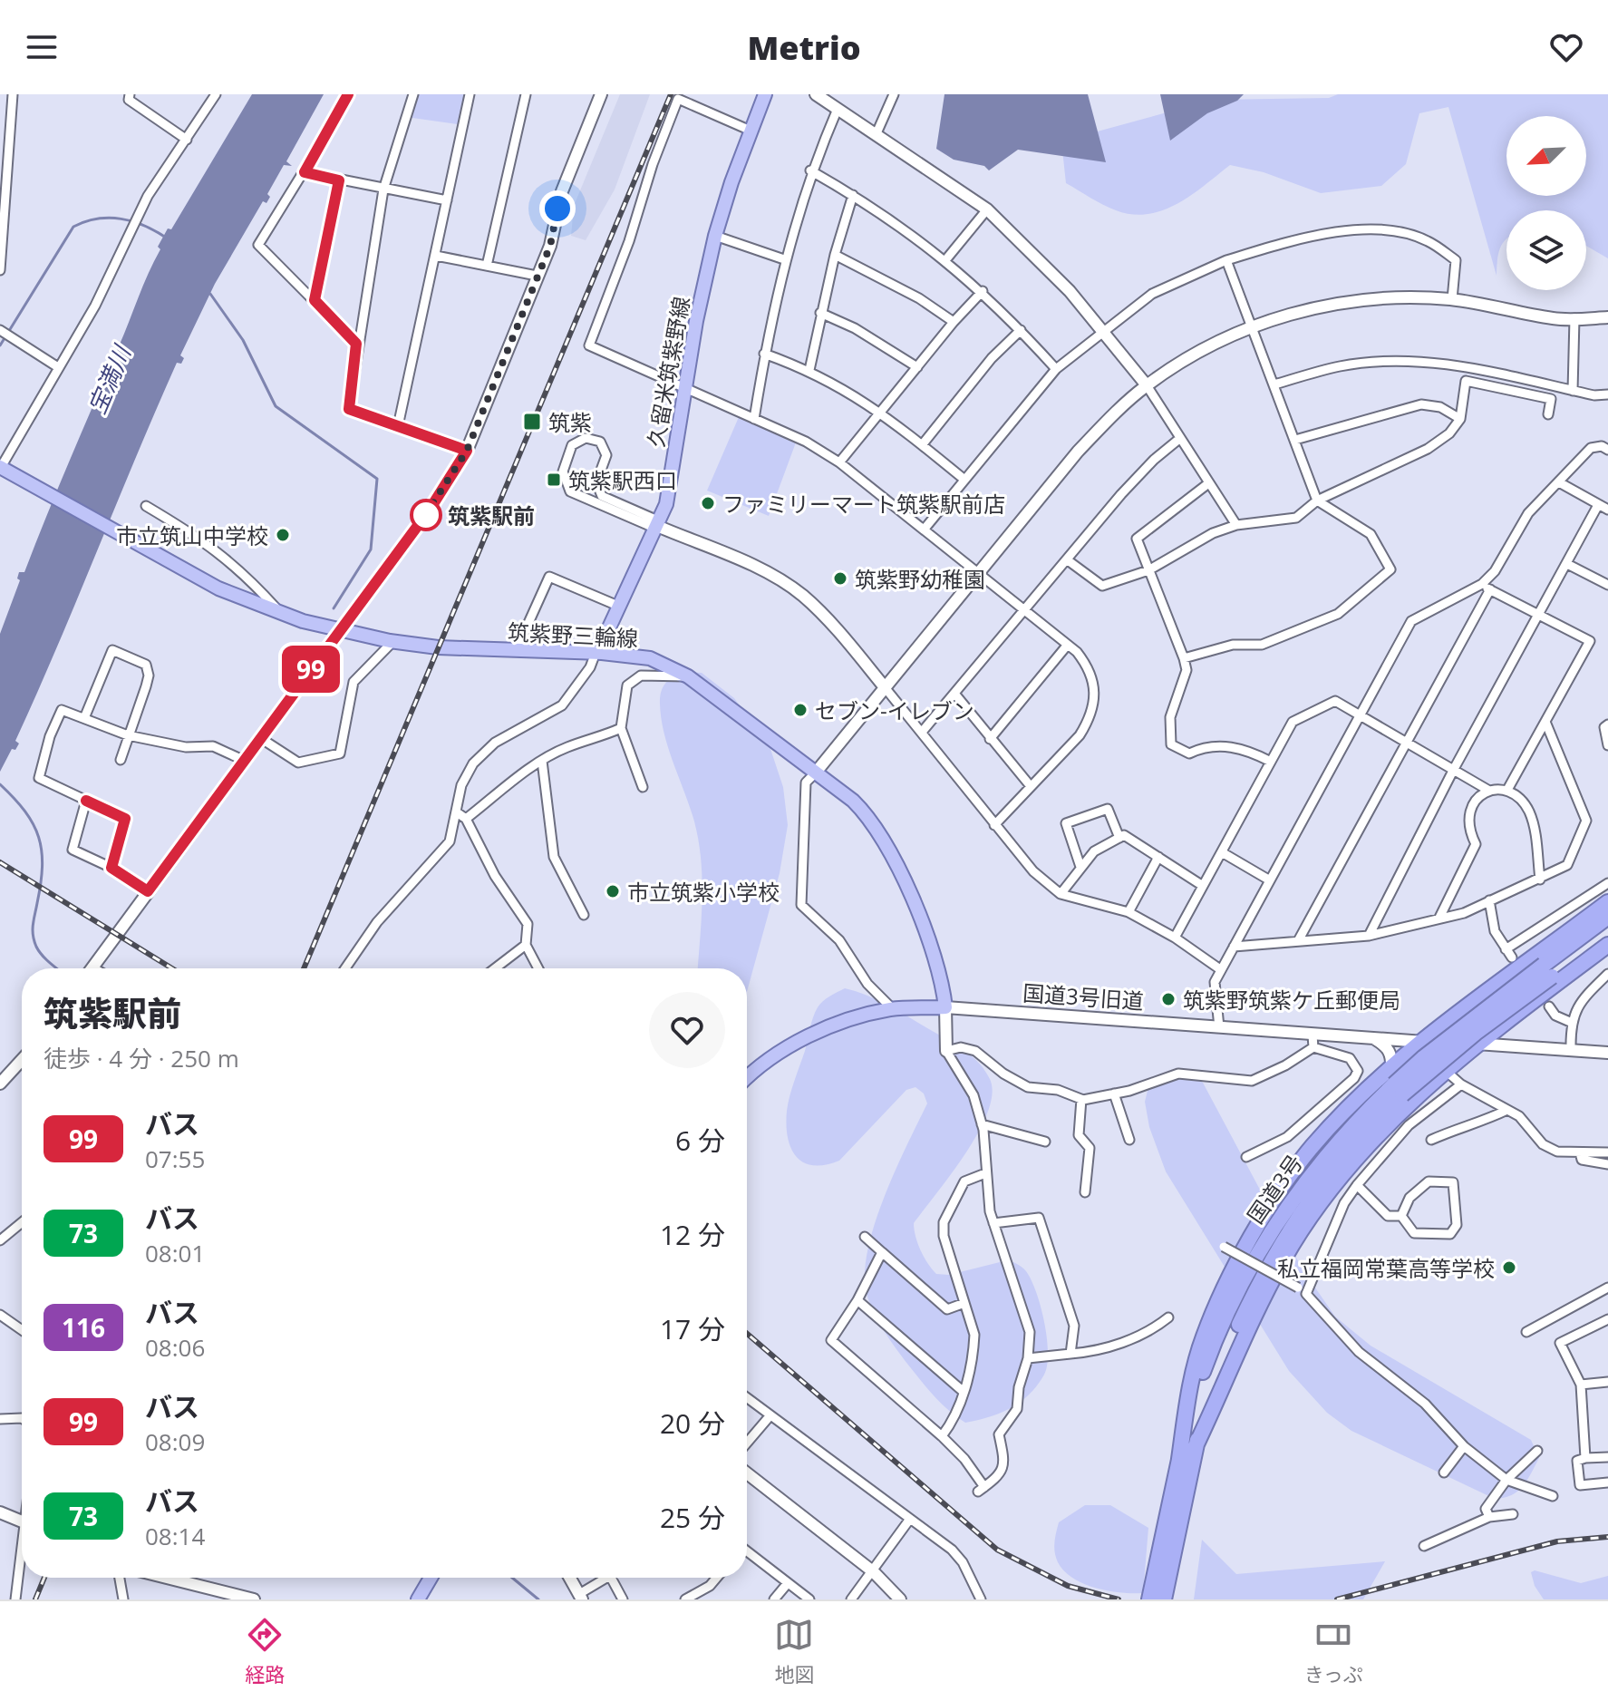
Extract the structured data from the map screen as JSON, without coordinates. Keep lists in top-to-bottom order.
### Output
{
  "streets": {
    "highway": ["国道3号"],
    "main road": ["久留米筑紫野線", "筑紫野三輪線"],
    "street": ["国道3号旧道"]
  },
  "crossings": [
    ["久留米筑紫野線", "筑紫野三輪線"],
    ["筑紫野三輪線", "国道3号旧道"]
  ],
  "water": ["宝満川"],
  "places": {
    "transit": ["筑紫", "筑紫駅西口"],
    "other": [
      "ファミリーマート筑紫駅前店",
      "筑紫駅前",
      "市立筑山中学校",
      "筑紫野幼稚園",
      "セブン-イレブン",
      "市立筑紫小学校",
      "筑紫野筑紫ケ丘郵便局",
      "私立福岡常葉高等学校"
    ]
  },
  "lines": ["bus line 99"],
  "north": "bottom left",
  "page": {
    "header": "Metrio",
    "on_map": "99",
    "heading": ["筑紫駅前", "徒歩 · 4 分 · 250 m"],
    "list": [
      {
        "mark": "99",
        "name": "バス",
        "note": "07:55",
        "value": "6 分"
      },
      {
        "mark": "73",
        "name": "バス",
        "note": "08:01",
        "value": "12 分"
      },
      {
        "mark": "116",
        "name": "バス",
        "note": "08:06",
        "value": "17 分"
      },
      {
        "mark": "99",
        "name": "バス",
        "note": "08:09",
        "value": "20 分"
      },
      {
        "mark": "73",
        "name": "バス",
        "note": "08:14",
        "value": "25 分"
      }
    ],
    "tabs": ["経路", "地図", "きっぷ"]
  }
}
